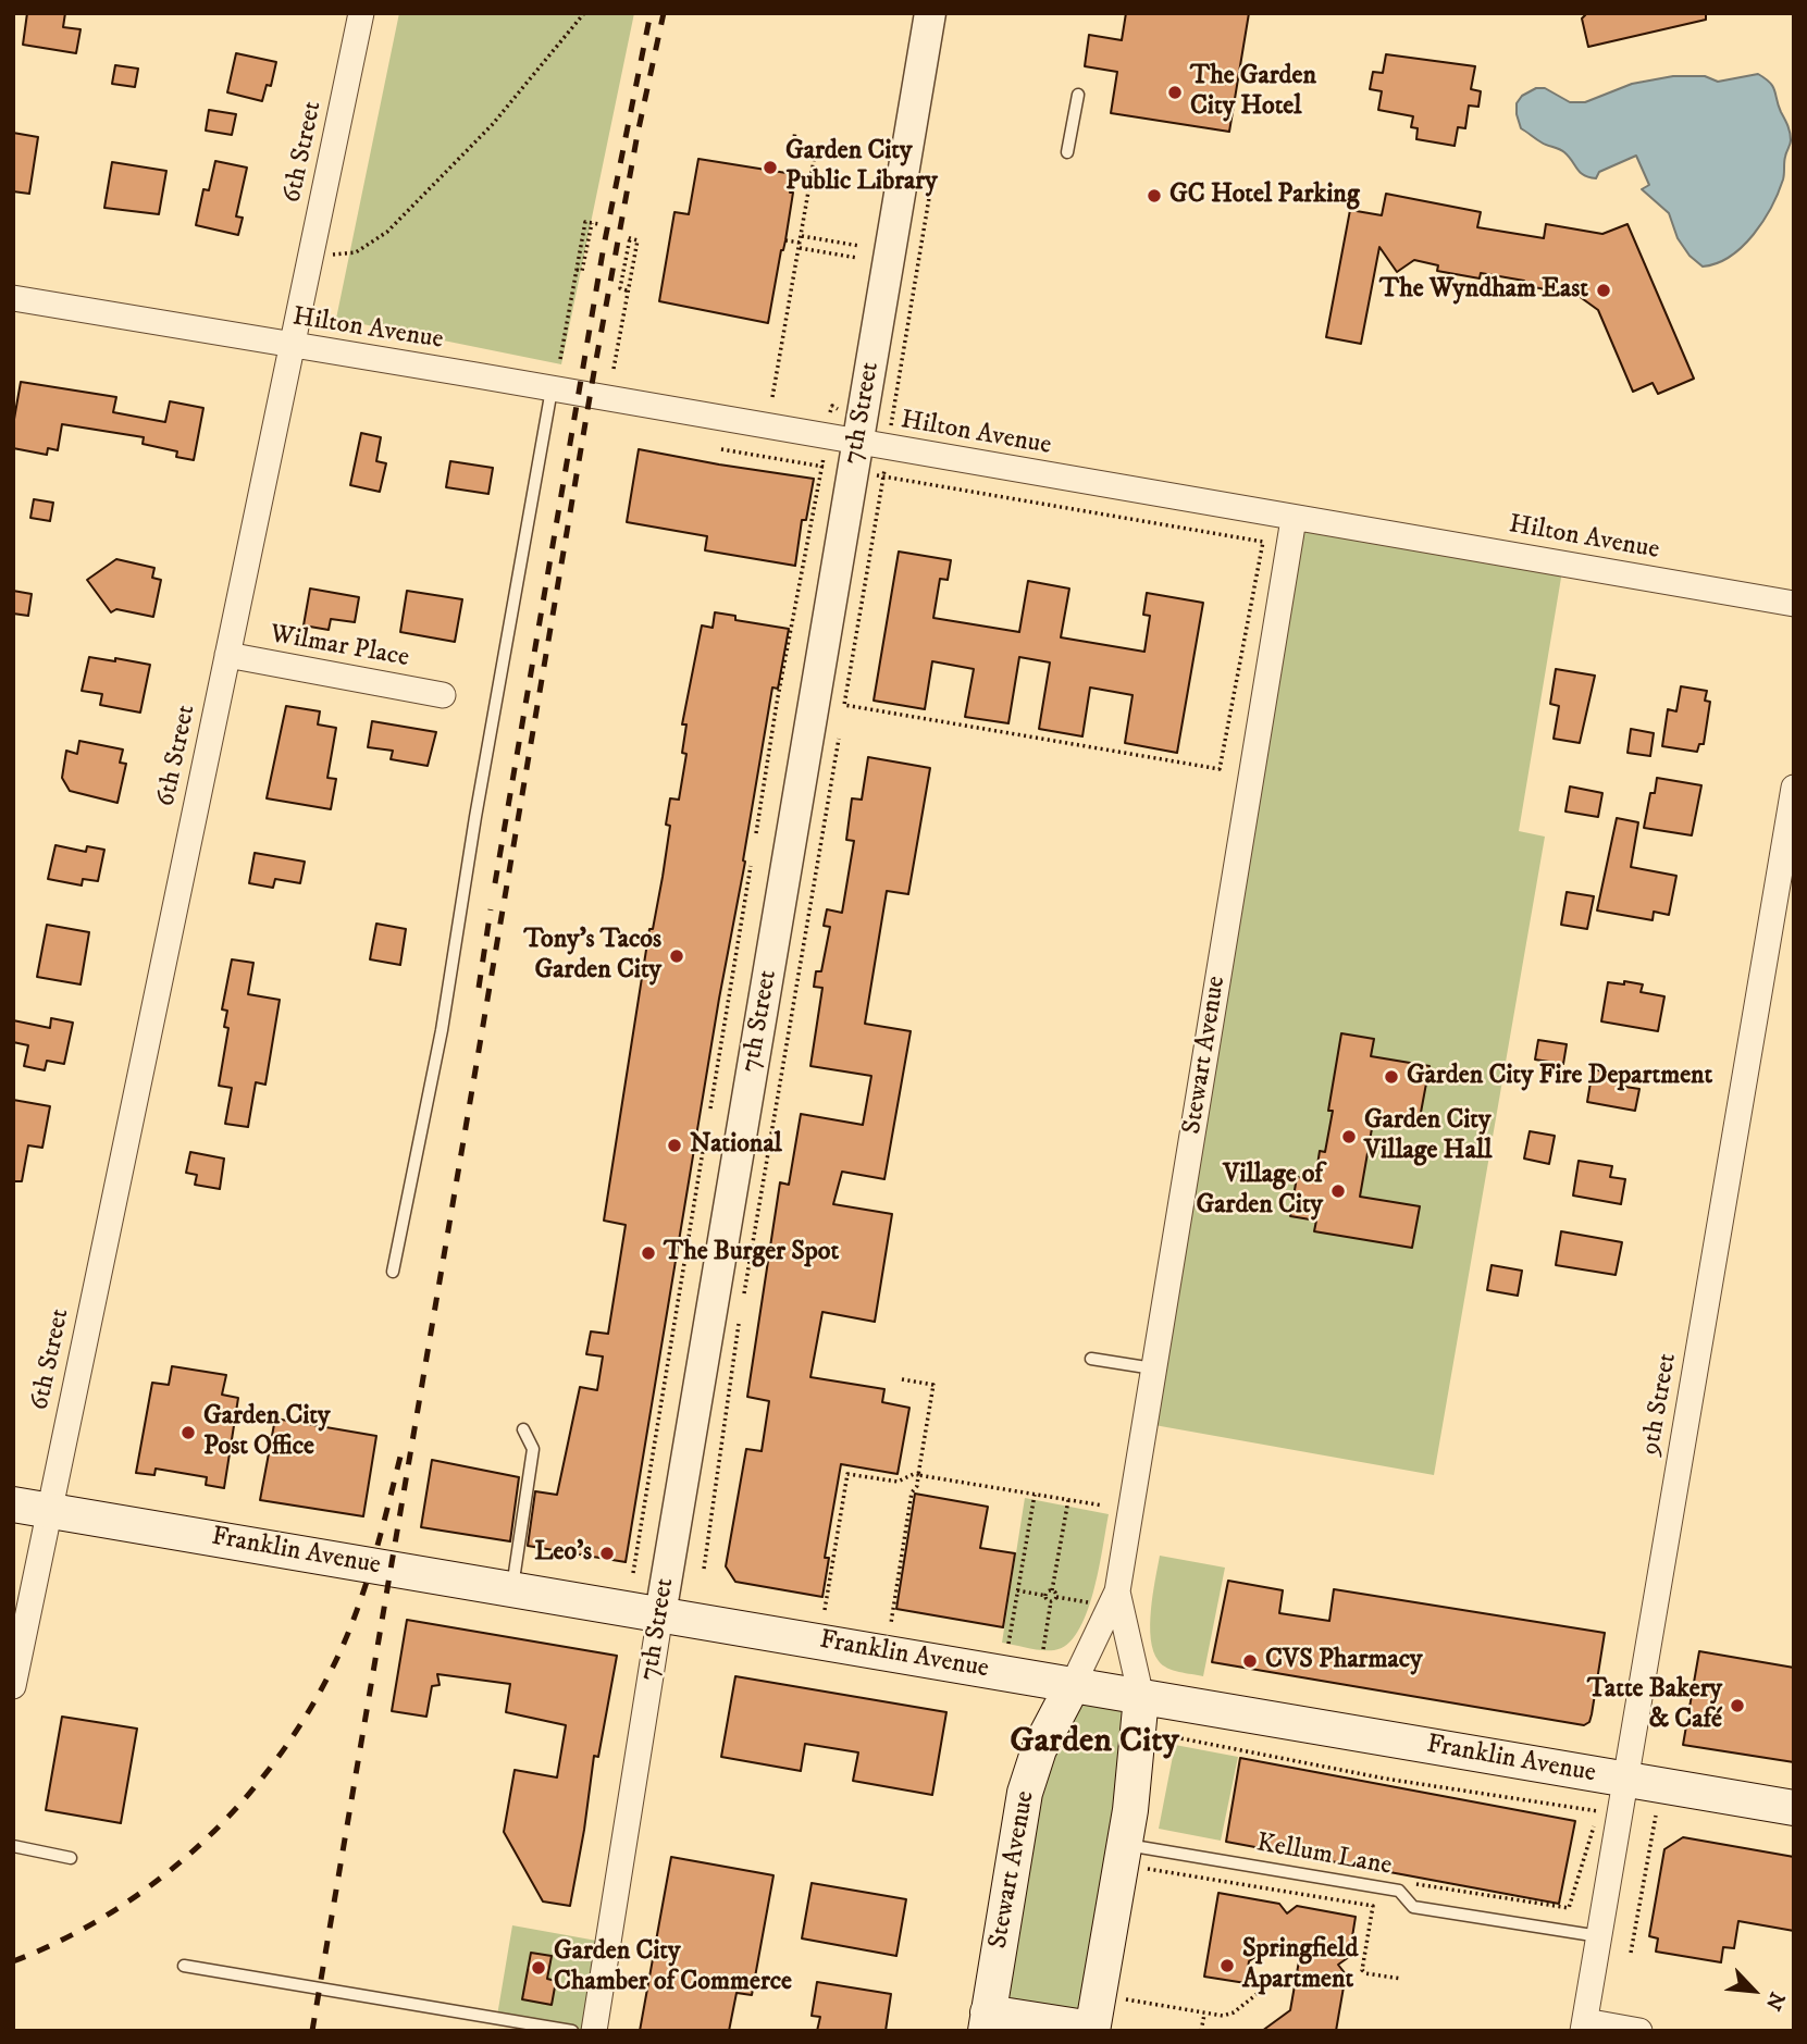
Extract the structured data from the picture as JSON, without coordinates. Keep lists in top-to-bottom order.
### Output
{
  "streets": {
    "main road": ["Stewart Avenue", "Franklin Avenue"],
    "street": [
      "6th Street",
      "Hilton Avenue",
      "7th Street",
      "Wilmar Place",
      "9th Street"
    ],
    "lane": ["Kellum Lane"]
  },
  "crossings": [
    ["6th Street", "Hilton Avenue"],
    ["6th Street", "Wilmar Place"],
    ["6th Street", "Franklin Avenue"],
    ["Hilton Avenue", "7th Street"],
    ["Hilton Avenue", "Stewart Avenue"],
    ["7th Street", "Franklin Avenue"],
    ["Stewart Avenue", "Franklin Avenue"],
    ["Stewart Avenue", "Kellum Lane"],
    ["9th Street", "Franklin Avenue"],
    ["9th Street", "Kellum Lane"]
  ],
  "districts": ["Garden City"],
  "places": [
    "The Garden City Hotel",
    "Garden City Public Library",
    "GC Hotel Parking",
    "The Wyndham East",
    "Tony's Tacos Garden City",
    "Garden City Fire Department",
    "Garden City Village Hall",
    "National",
    "Village of Garden City",
    "The Burger Spot",
    "Garden City Post Office",
    "Leo's",
    "CVS Pharmacy",
    "Tatte Bakery & Café",
    "Springfield Apartment",
    "Garden City Chamber of Commerce"
  ],
  "north": "bottom right"
}
